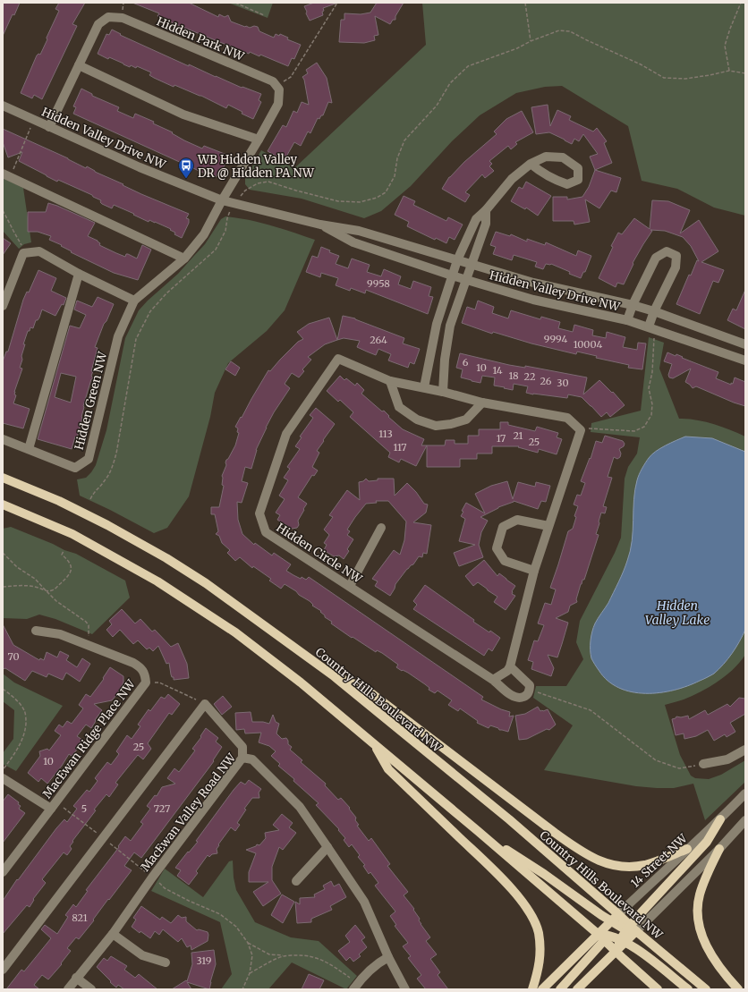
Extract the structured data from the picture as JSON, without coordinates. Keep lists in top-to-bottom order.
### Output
{
  "streets": {
    "main road": ["Country Hills Boulevard NW", "14 Street NW"],
    "street": [
      "Hidden Park NW",
      "Hidden Valley Drive NW",
      "Hidden Green NW",
      "Hidden Circle NW",
      "MacEwan Ridge Place NW",
      "MacEwan Valley Road NW"
    ]
  },
  "crossings": [
    ["Hidden Park NW", "Hidden Valley Drive NW"],
    ["Hidden Valley Drive NW", "Hidden Green NW"],
    ["Country Hills Boulevard NW", "14 Street NW"]
  ],
  "water": ["Hidden Valley Lake"],
  "places": {
    "bus stop": ["WB Hidden Valley DR @ Hidden PA NW"]
  },
  "house_numbers": [
    "9958",
    "9994",
    "264",
    "10004",
    "6",
    "10",
    "14",
    "18",
    "22",
    "26",
    "30",
    "113",
    "21",
    "17",
    "25",
    "117",
    "70",
    "25",
    "10",
    "5",
    "727",
    "821",
    "319"
  ]
}
